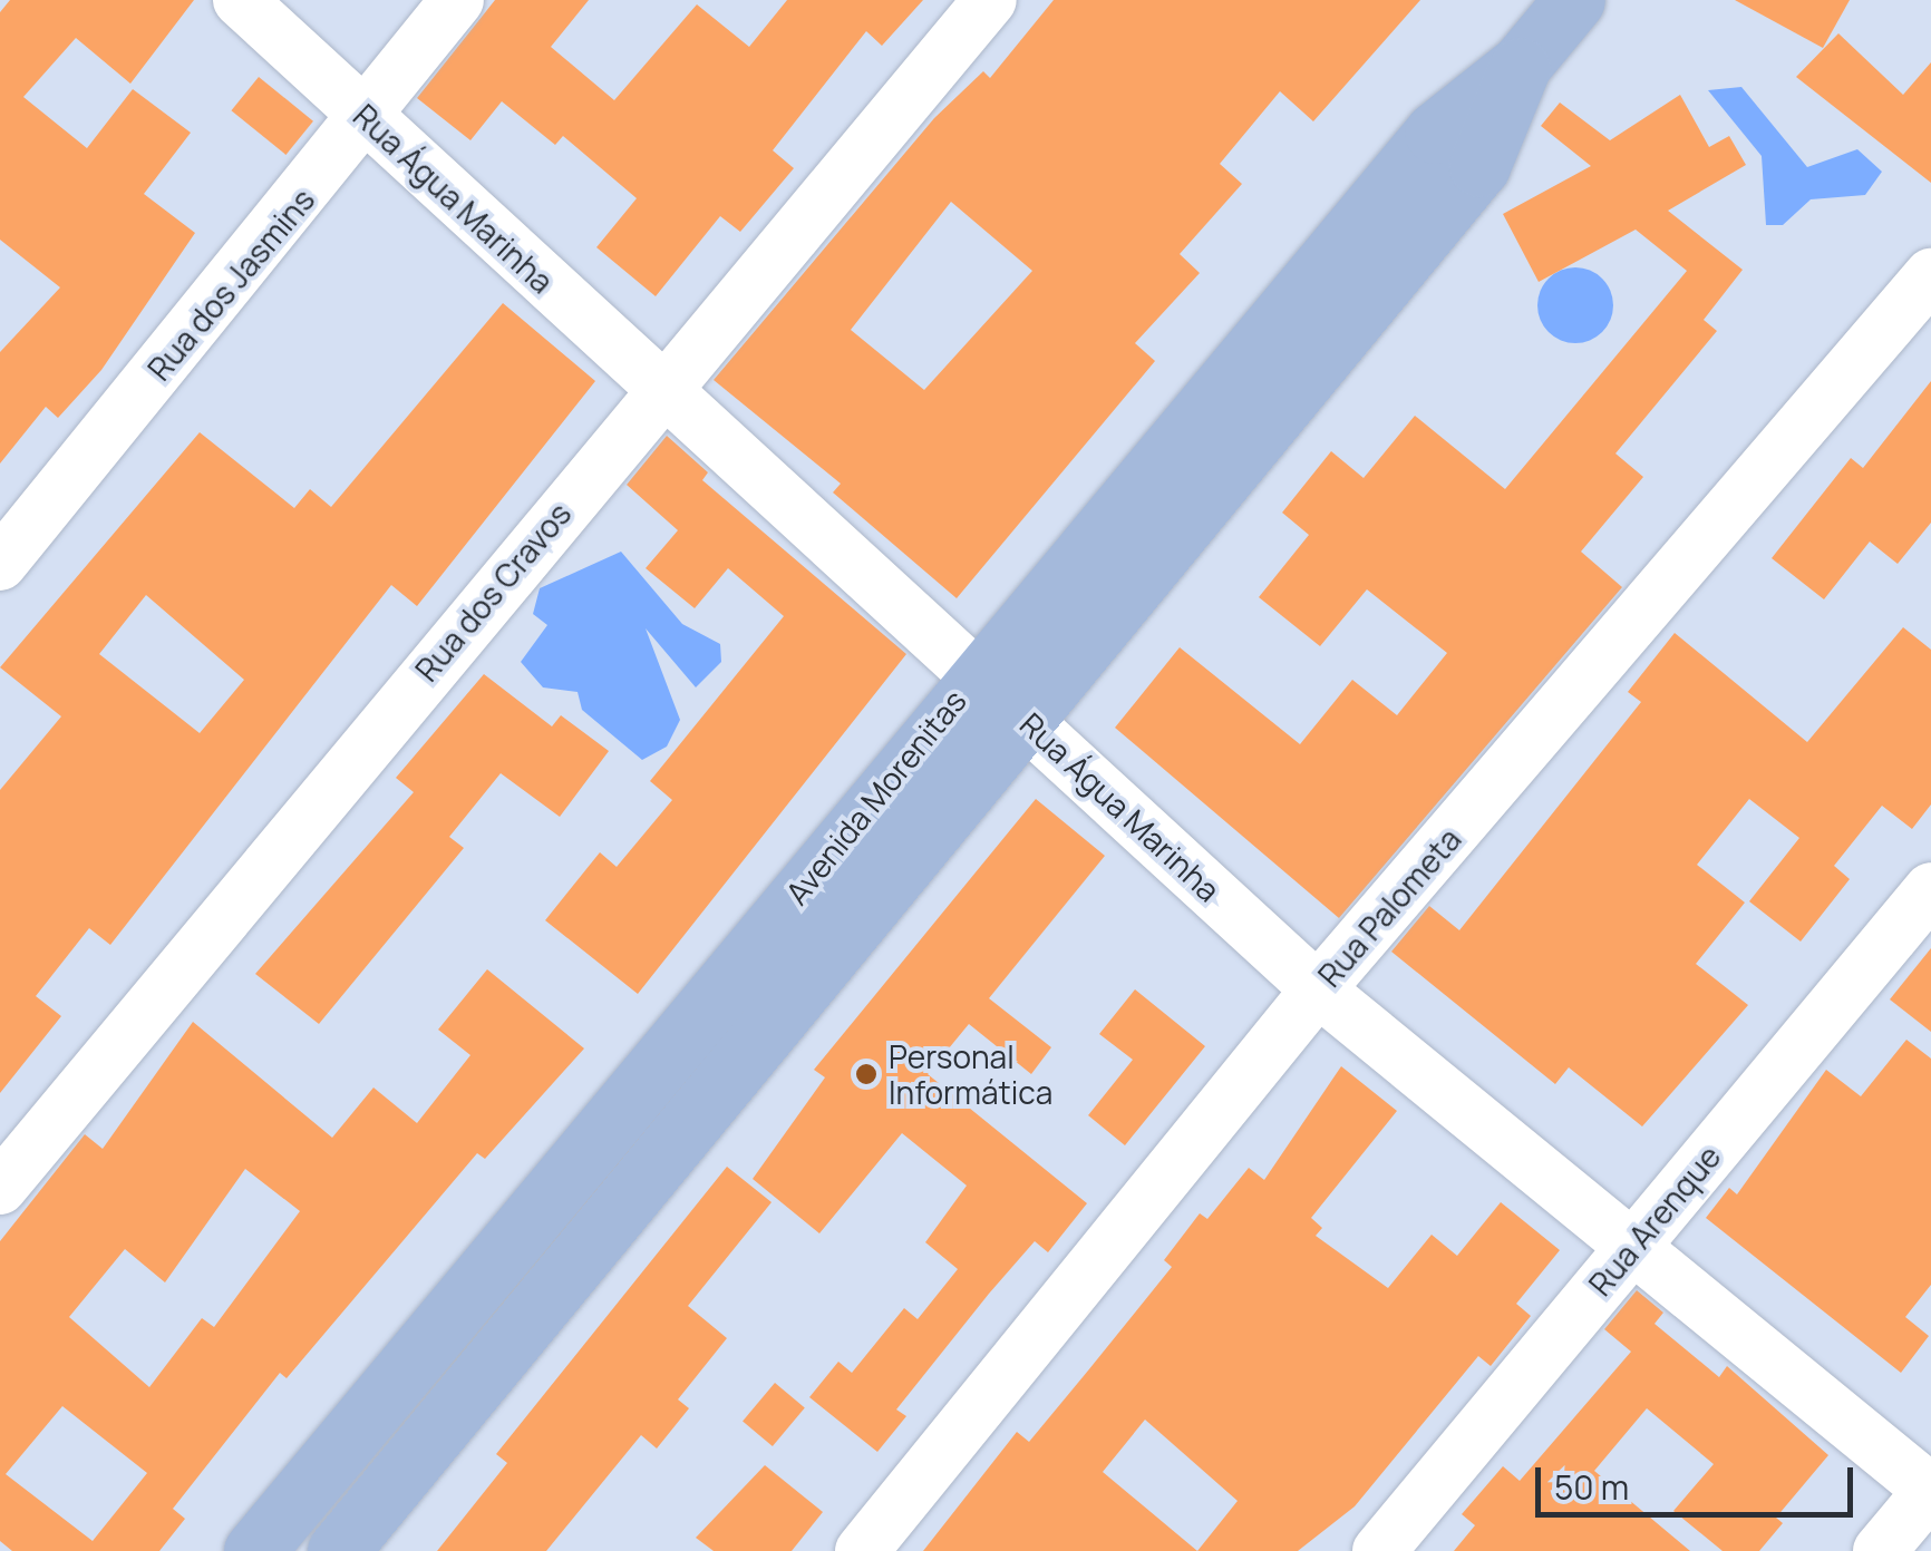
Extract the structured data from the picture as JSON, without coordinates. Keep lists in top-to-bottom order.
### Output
{
  "streets": {
    "main road": ["Avenida Morenitas"],
    "street": [
      "Rua Água Marinha",
      "Rua dos Jasmins",
      "Rua dos Cravos",
      "Rua Palometa",
      "Rua Arenque"
    ]
  },
  "crossings": [
    ["Rua Água Marinha", "Rua dos Jasmins"],
    ["Rua Água Marinha", "Rua dos Cravos"],
    ["Rua Água Marinha", "Avenida Morenitas"],
    ["Rua Água Marinha", "Rua Palometa"],
    ["Rua Água Marinha", "Rua Arenque"]
  ],
  "places": ["Personal Informática"],
  "scale_bar": "50 m"
}
